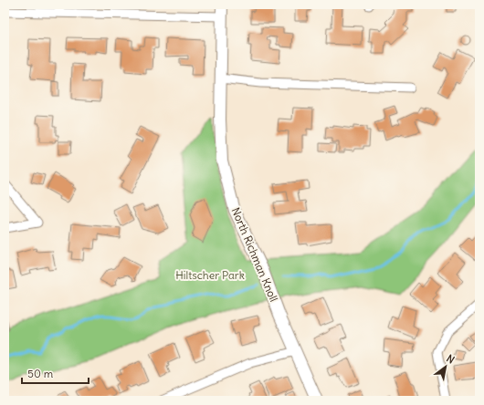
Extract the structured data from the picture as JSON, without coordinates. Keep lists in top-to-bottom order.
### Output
{
  "streets": {
    "street": ["North Richman Knoll"]
  },
  "parks": ["Hiltscher Park"],
  "scale_bar": "50 m",
  "north": "top right"
}
